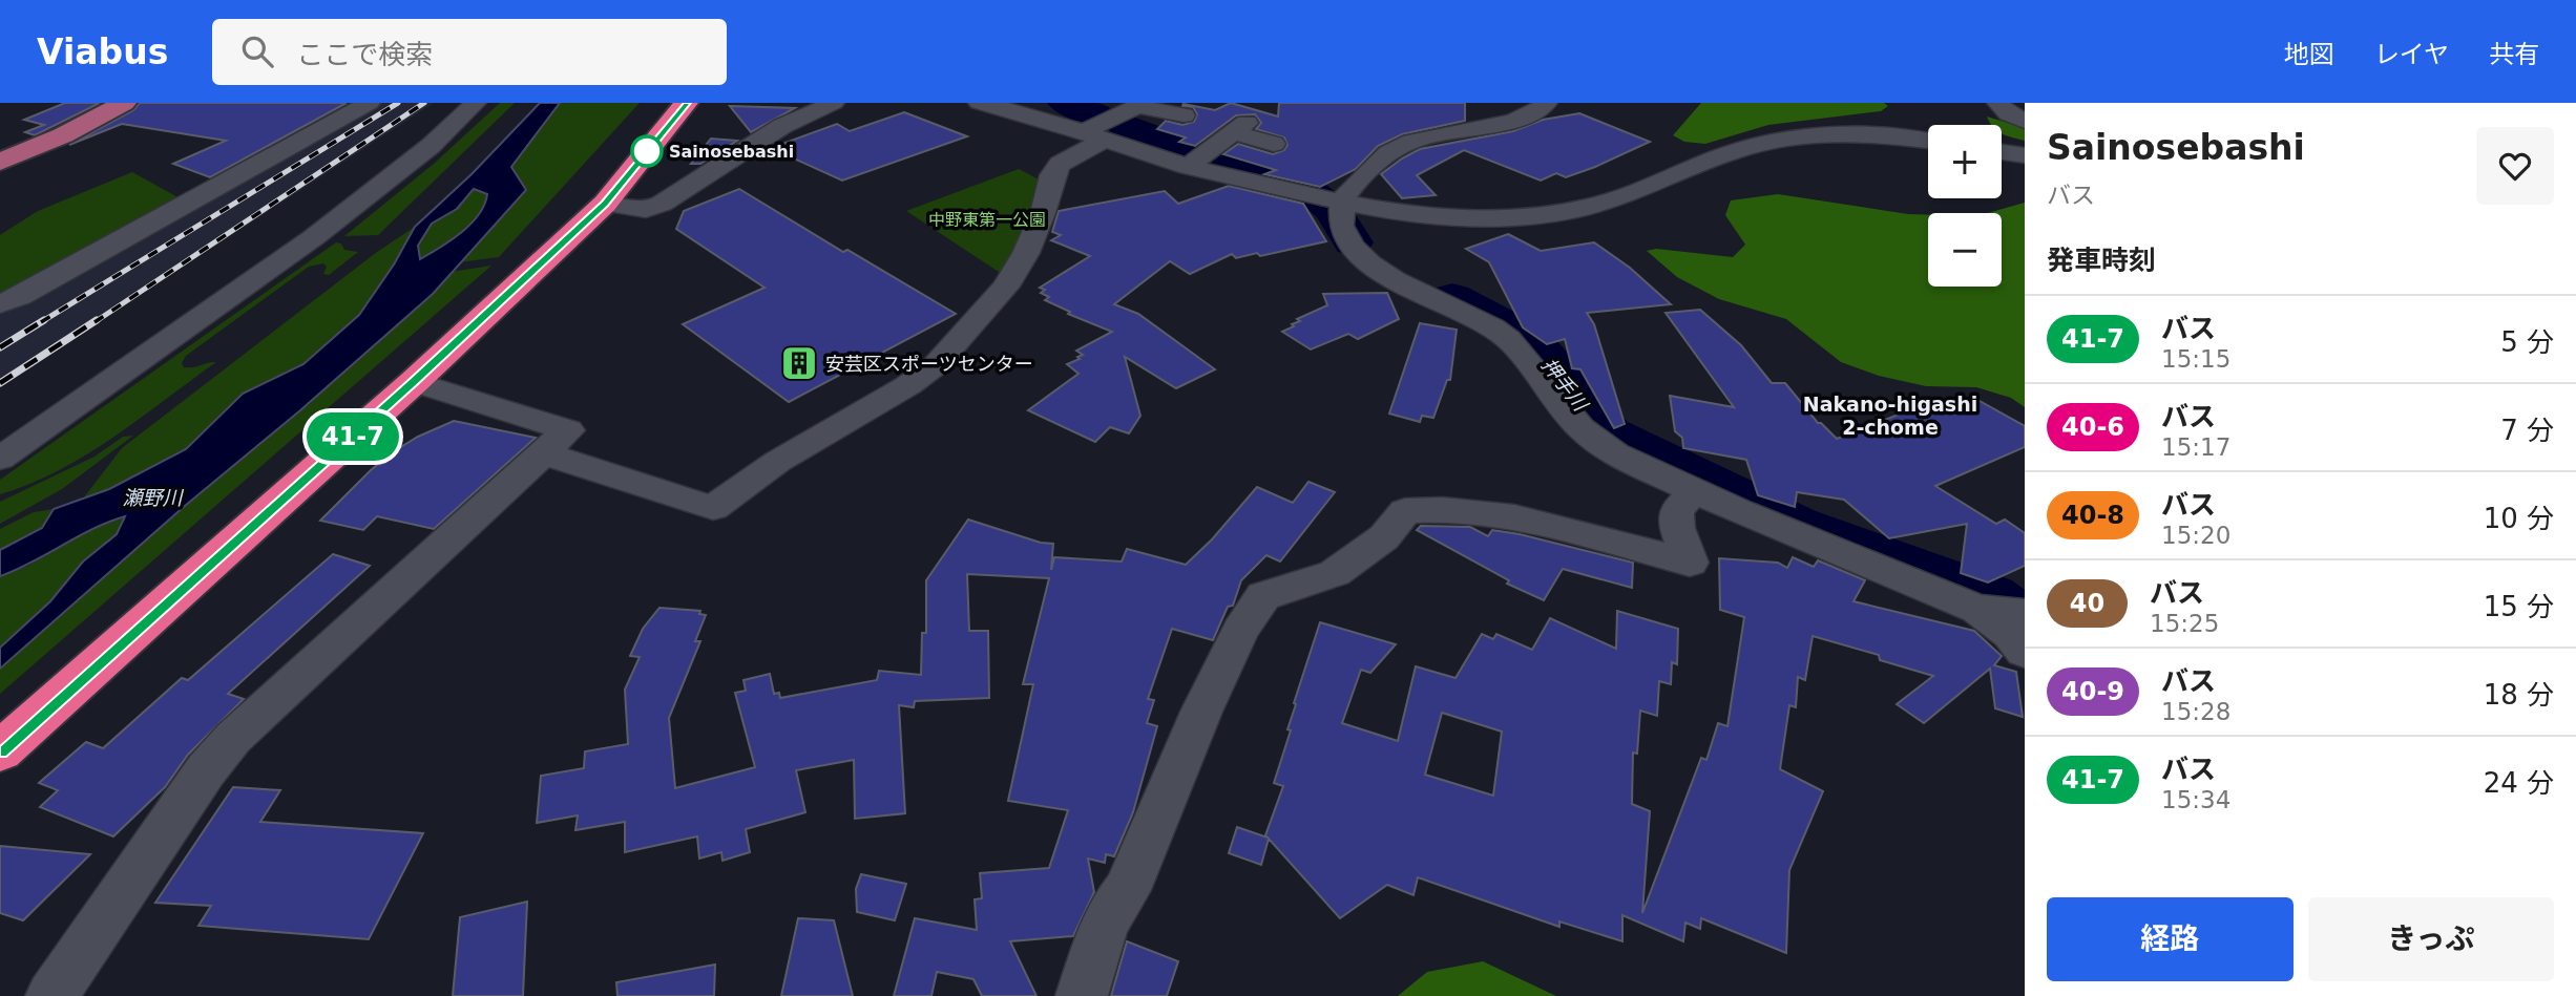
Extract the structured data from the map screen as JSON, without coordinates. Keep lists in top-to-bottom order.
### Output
{
  "districts": ["Nakano-higashi 2-chome"],
  "water": ["押手川", "瀬野川"],
  "parks": ["中野東第一公園"],
  "places": {
    "other": ["Sainosebashi"],
    "building": ["安芸区スポーツセンター"]
  },
  "lines": ["bus line 41-7"],
  "page": {
    "header": "Viabus",
    "search": "ここで検索",
    "nav": ["地図", "レイヤ", "共有"],
    "on_map": "41-7",
    "heading": [
      ["Sainosebashi", "バス"],
      "発車時刻"
    ],
    "map_buttons": ["+", "−"],
    "list": [
      {
        "mark": "41-7",
        "name": "バス",
        "note": "15:15",
        "value": "5 分"
      },
      {
        "mark": "40-6",
        "name": "バス",
        "note": "15:17",
        "value": "7 分"
      },
      {
        "mark": "40-8",
        "name": "バス",
        "note": "15:20",
        "value": "10 分"
      },
      {
        "mark": "40",
        "name": "バス",
        "note": "15:25",
        "value": "15 分"
      },
      {
        "mark": "40-9",
        "name": "バス",
        "note": "15:28",
        "value": "18 分"
      },
      {
        "mark": "41-7",
        "name": "バス",
        "note": "15:34",
        "value": "24 分"
      }
    ],
    "buttons": ["経路", "きっぷ"]
  }
}
